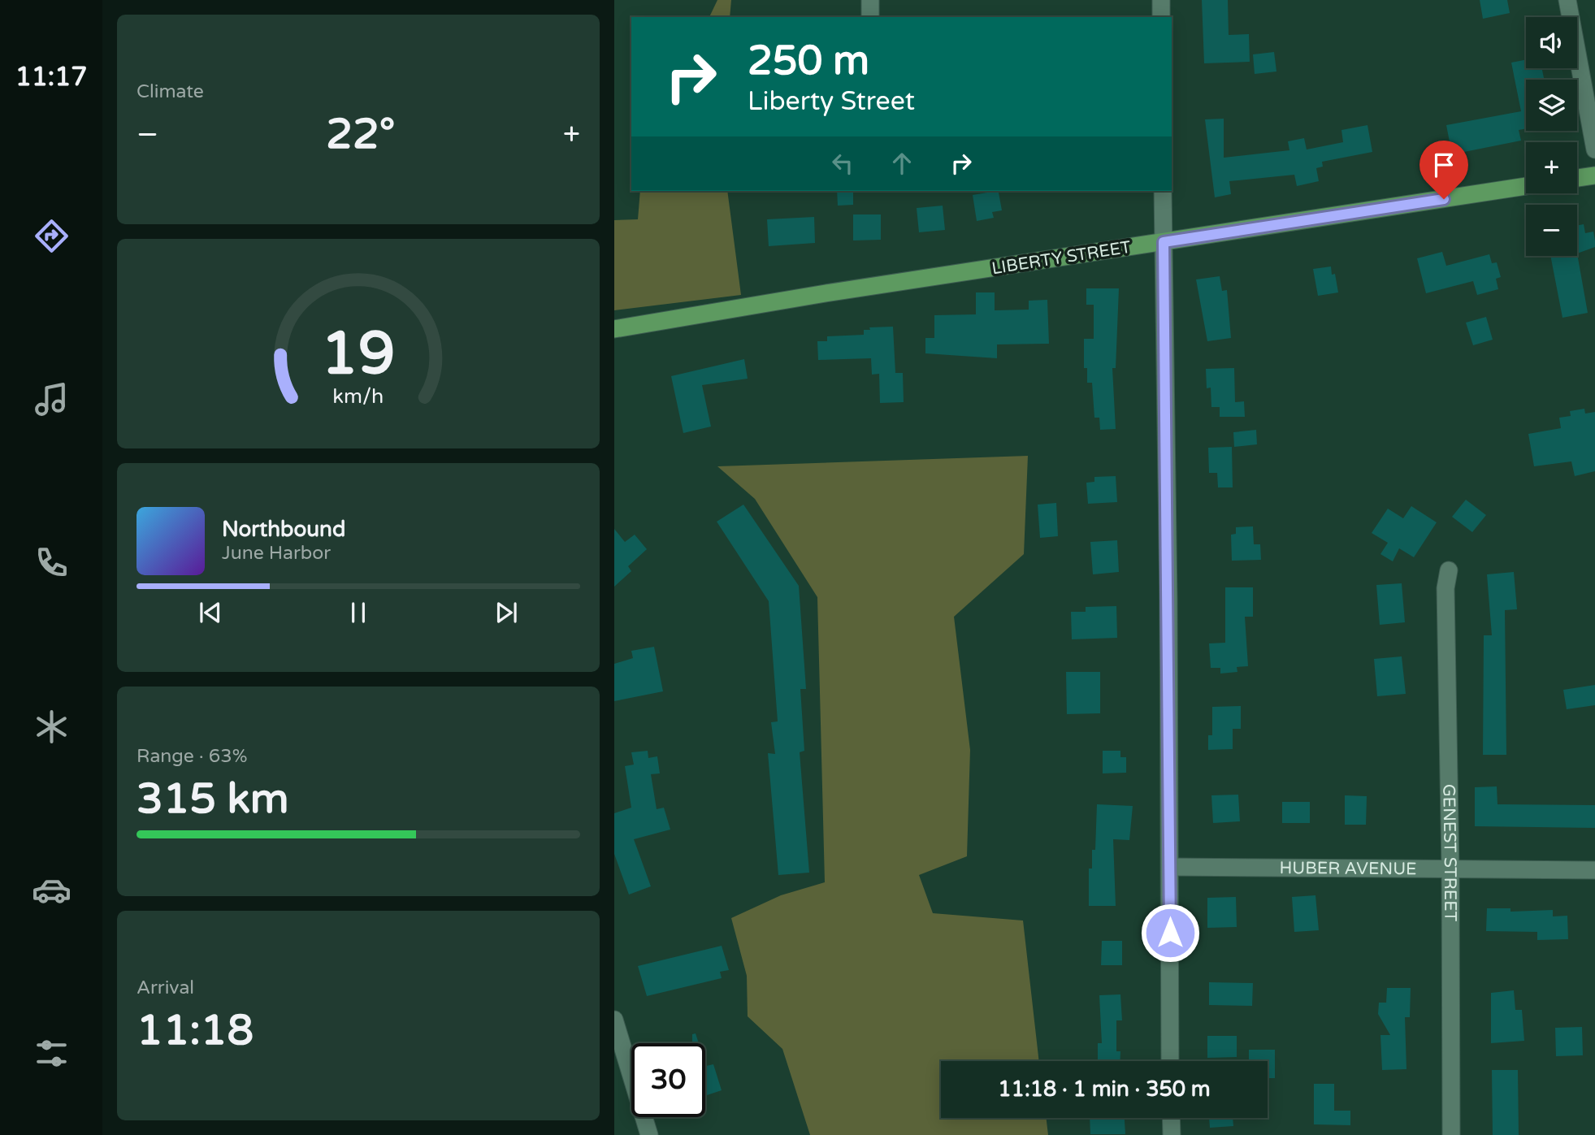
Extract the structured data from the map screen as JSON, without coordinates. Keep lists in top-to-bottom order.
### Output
{
  "streets": {
    "main road": ["LIBERTY STREET"],
    "street": ["GENEST STREET", "HUBER AVENUE"]
  },
  "crossings": [
    ["GENEST STREET", "HUBER AVENUE"]
  ],
  "page": {
    "tabs": "11:17",
    "tile": [
      "Climate",
      ["Range · 63%", "315 km"],
      ["Arrival", "11:18"]
    ],
    "map_buttons": ["+", "−"],
    "turn": ["250 m", "Liberty Street"],
    "heat": ["−", "22°", "+"],
    "song": ["Northbound", "June Harbor"],
    "limit": "30",
    "trip": "11:18 · 1 min · 350 m",
    "gauge": ["19", "km/h"]
  }
}
